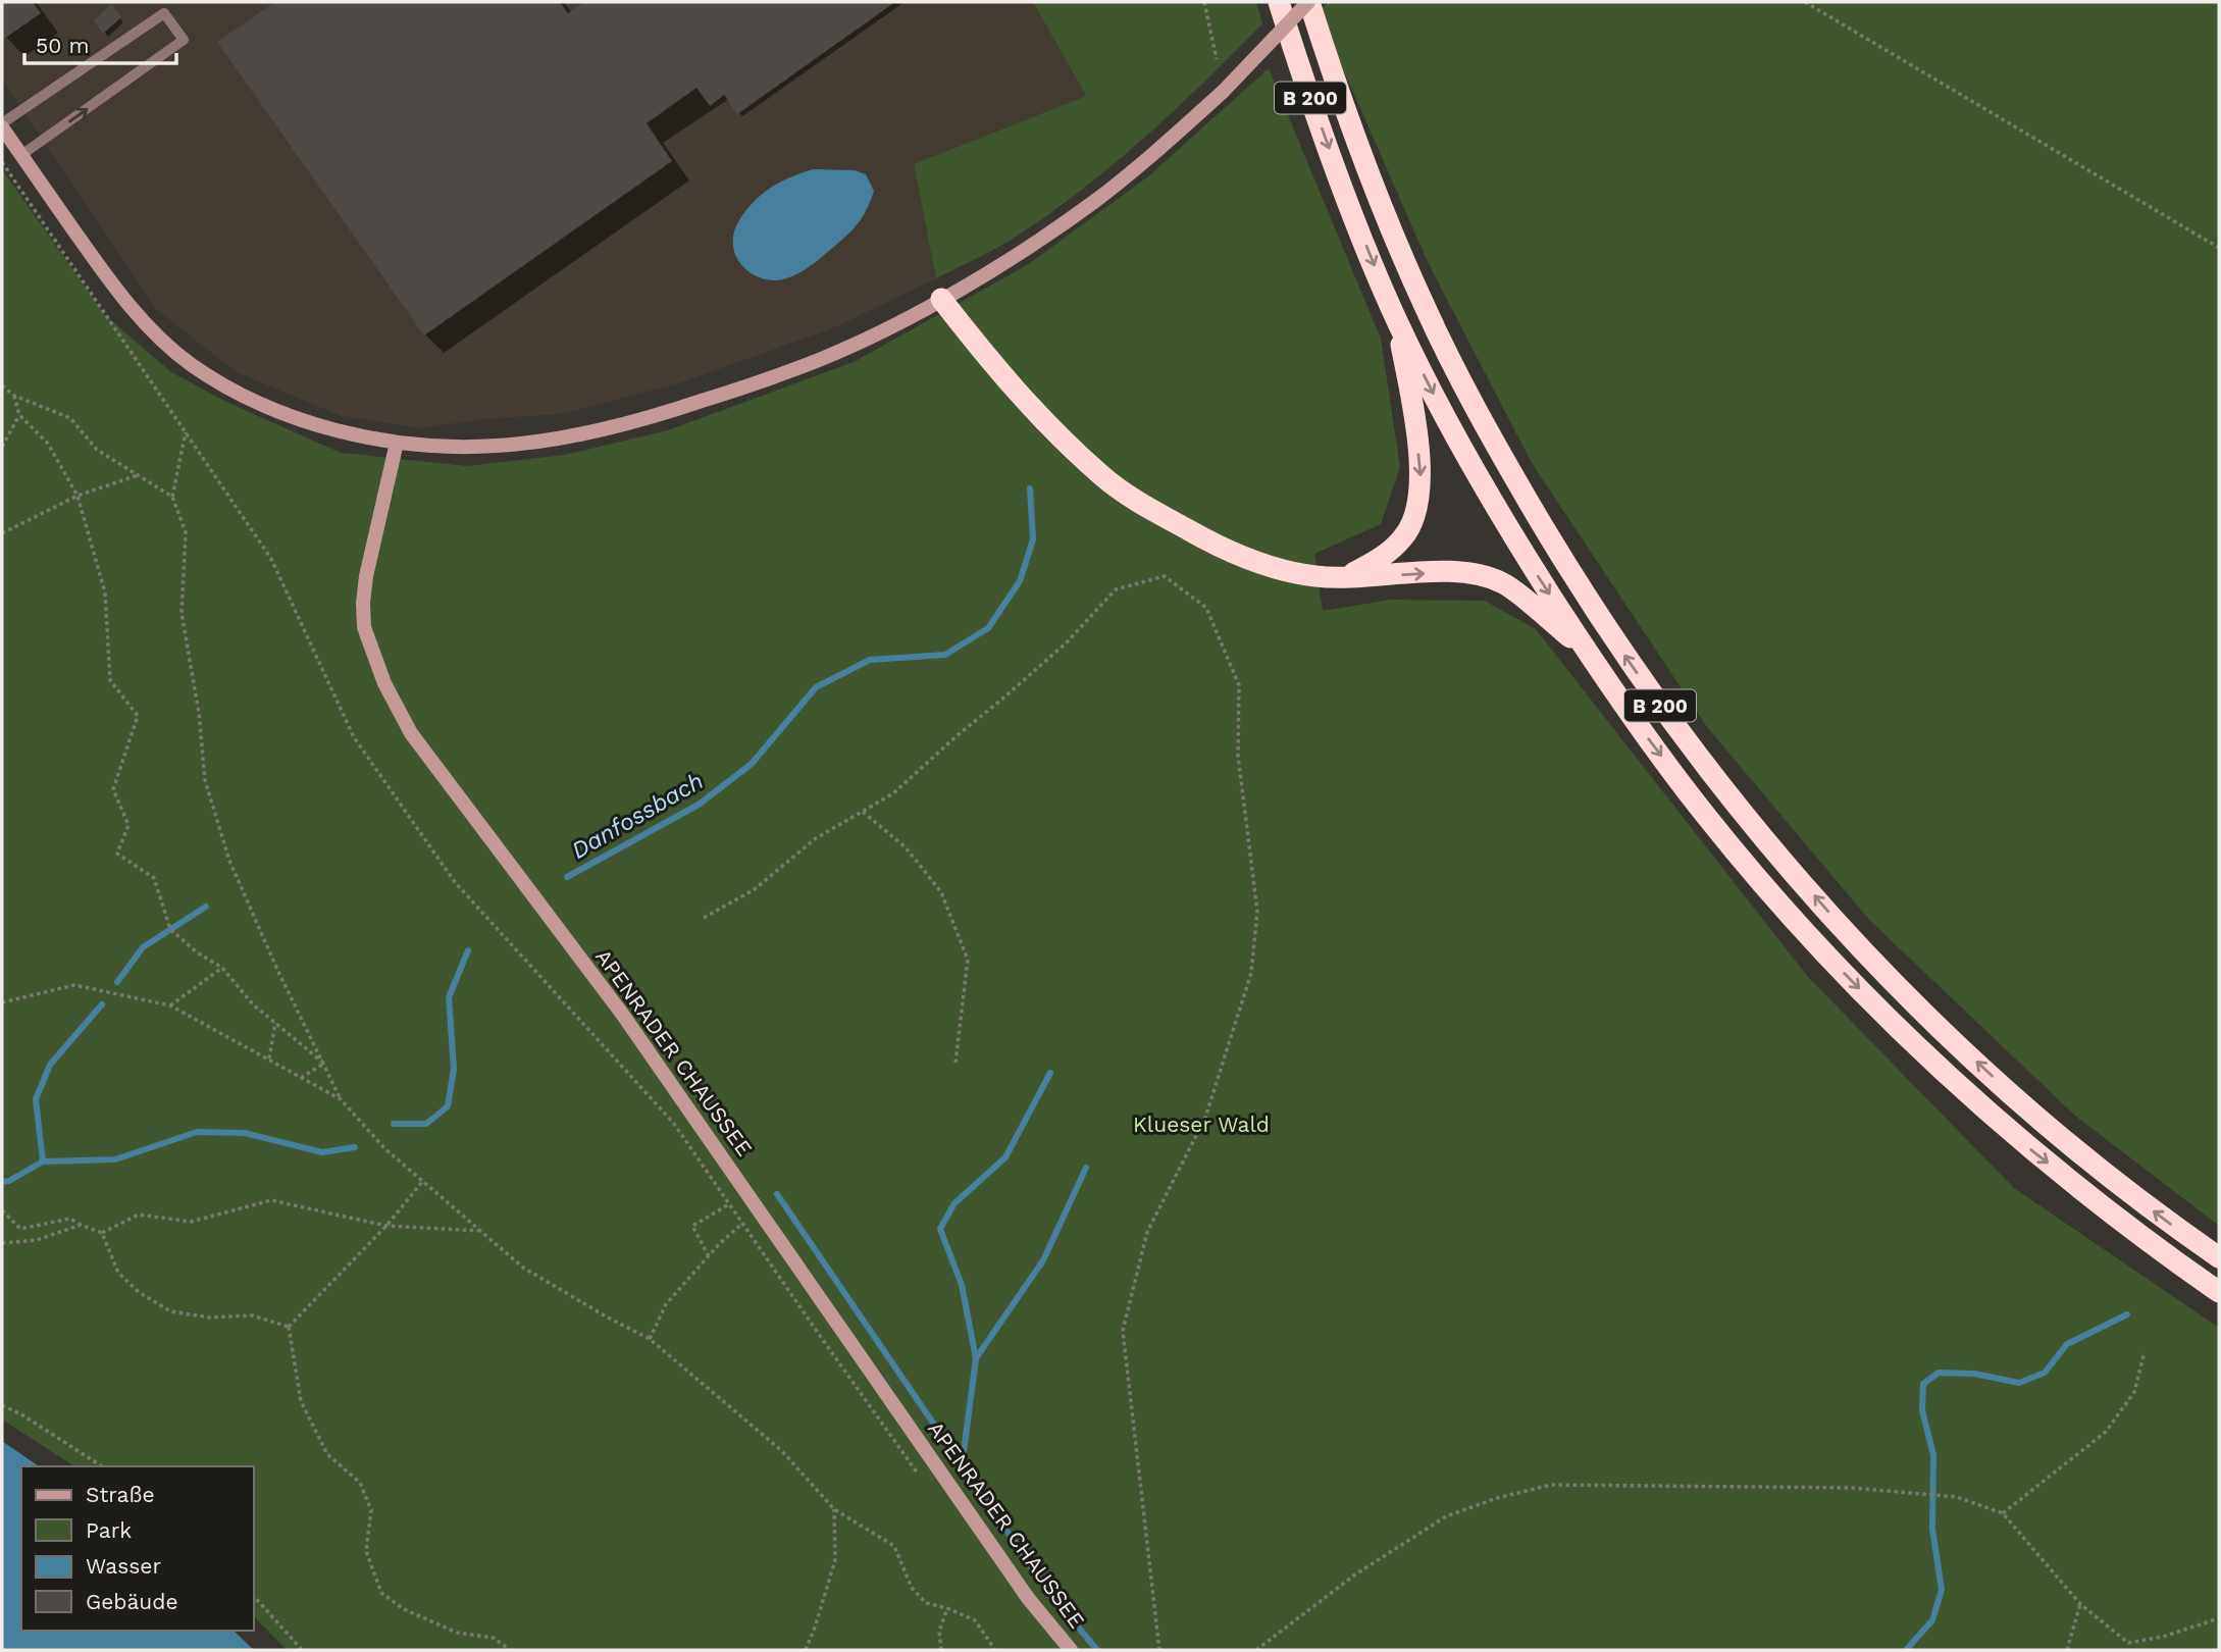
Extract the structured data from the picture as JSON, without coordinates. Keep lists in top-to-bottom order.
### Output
{
  "streets": {
    "highway": ["B 200"],
    "main road": ["APENRADER CHAUSSEE"]
  },
  "water": ["Danfossbach"],
  "parks": ["Klueser Wald"],
  "legend": [
    "Straße",
    "Park",
    "Wasser",
    "Gebäude"
  ],
  "scale_bar": "50 m"
}
